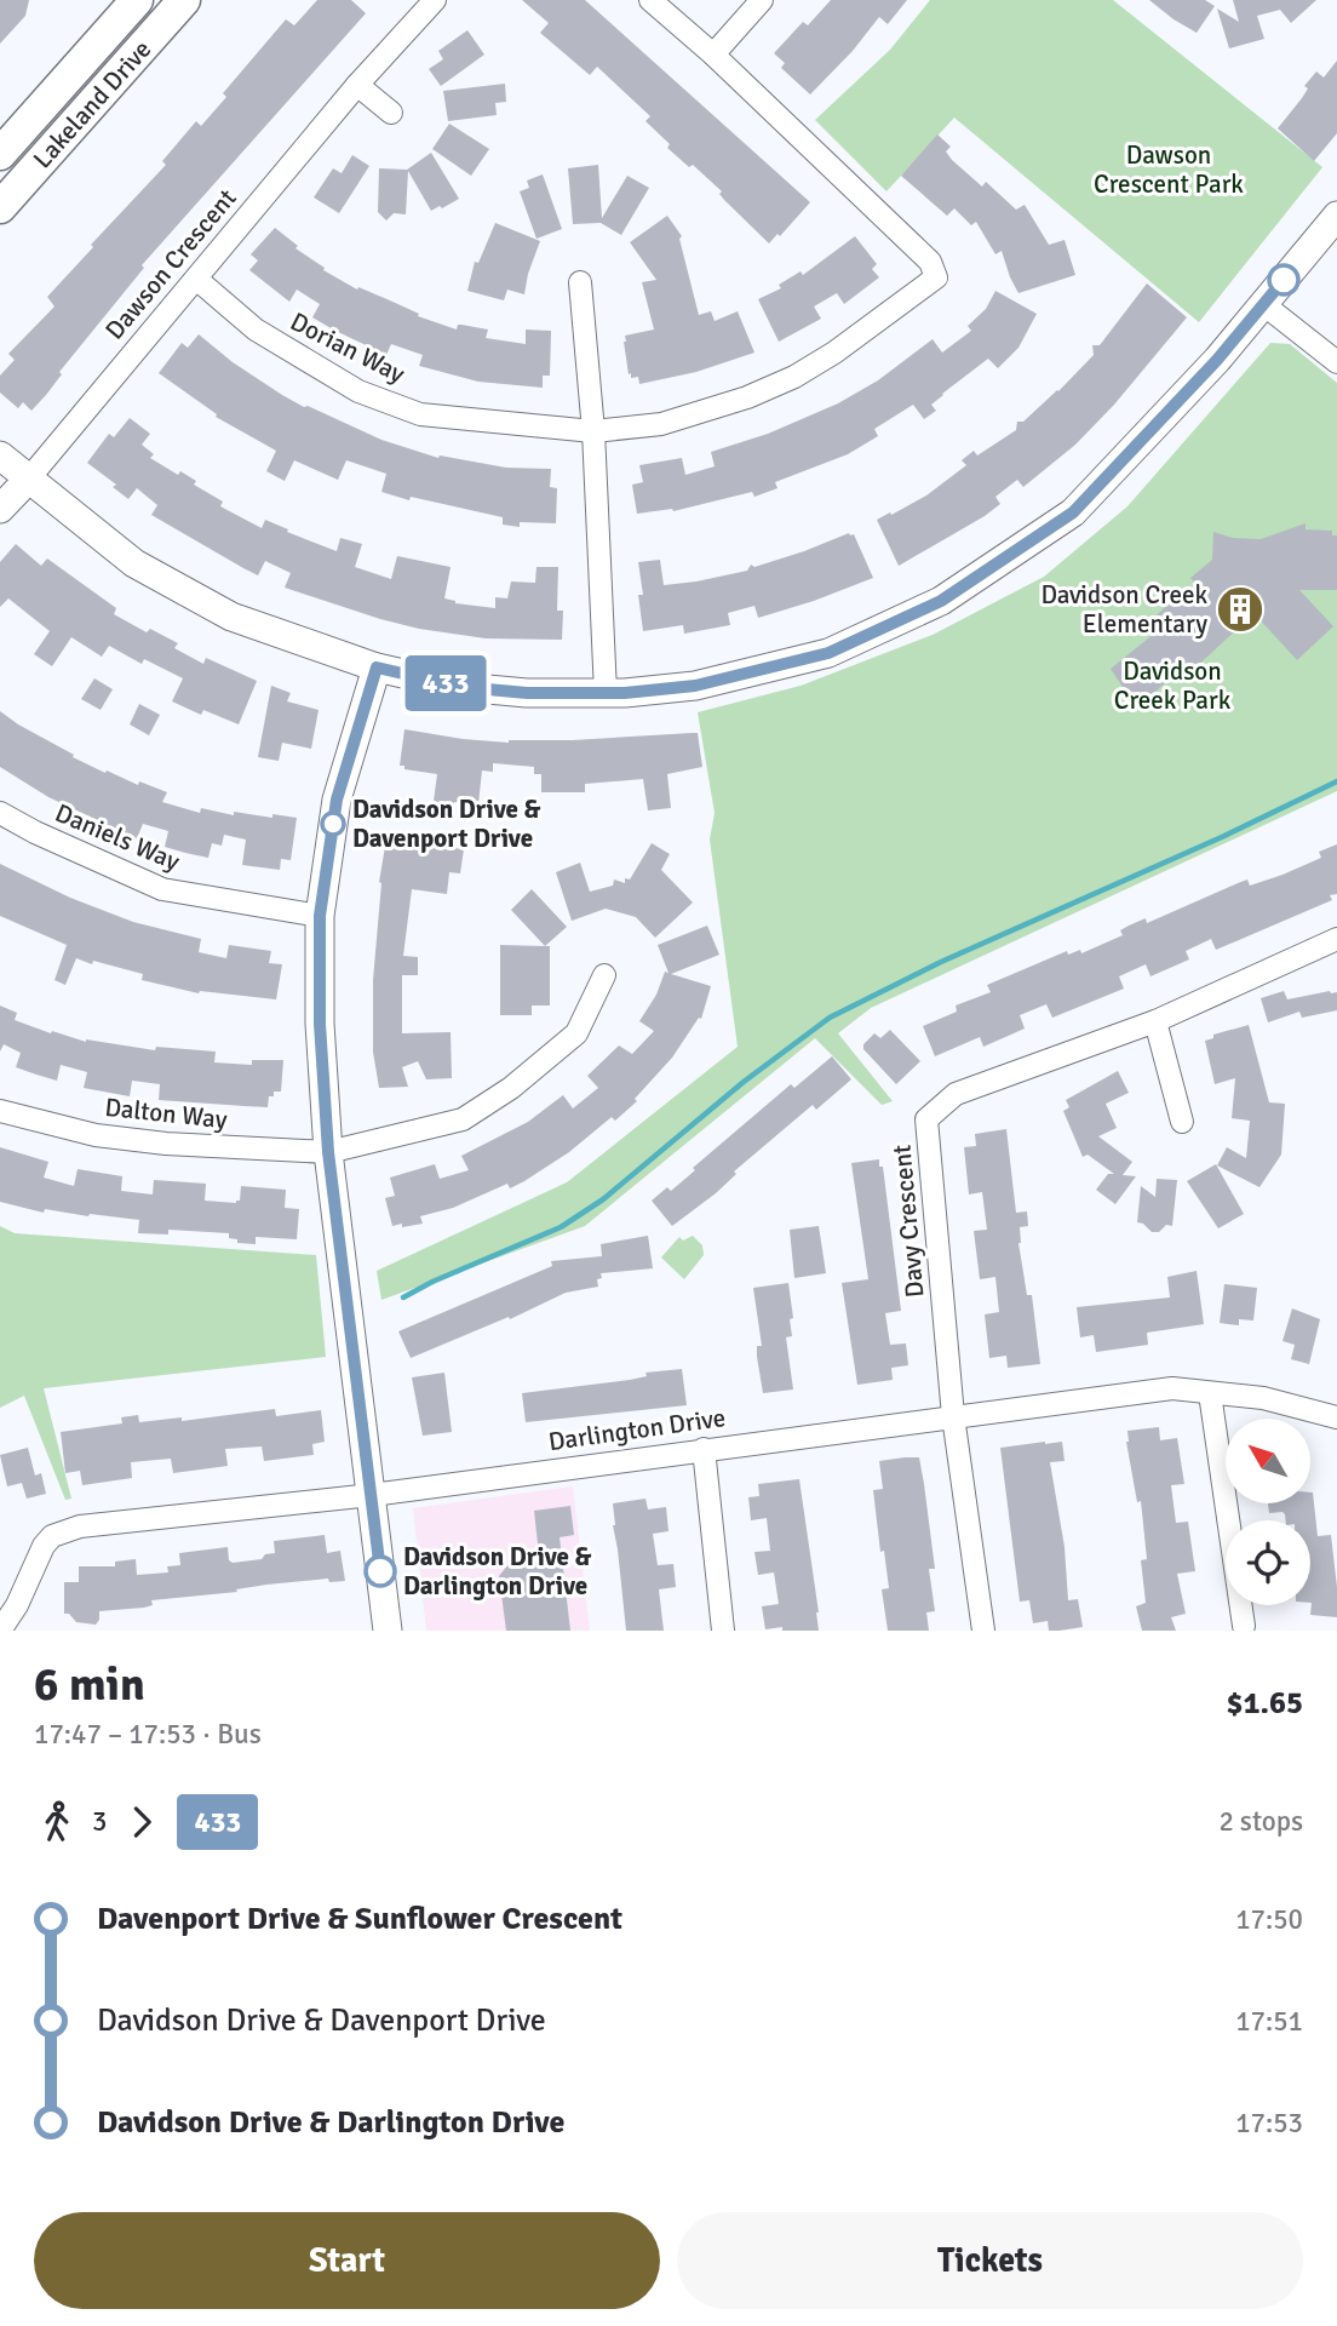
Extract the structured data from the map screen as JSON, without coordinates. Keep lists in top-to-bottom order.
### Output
{
  "streets": {
    "main road": ["Lakeland Drive"],
    "street": [
      "Dawson Crescent",
      "Dorian Way",
      "Daniels Way",
      "Dalton Way",
      "Davy Crescent",
      "Darlington Drive"
    ]
  },
  "crossings": [
    ["Dawson Crescent", "Dorian Way"],
    ["Davy Crescent", "Darlington Drive"]
  ],
  "parks": ["Dawson Crescent Park", "Davidson Creek Park"],
  "places": {
    "building": ["Davidson Creek Elementary"],
    "other": ["Davidson Drive & Davenport Drive", "Davidson Drive & Darlington Drive"]
  },
  "lines": ["bus line 433"],
  "north": "top left",
  "page": {
    "on_map": "433",
    "heading": ["6 min", "17:47 – 17:53 · Bus", "$1.65"],
    "legs": ["3", "433", "2 stops"],
    "list": [
      {
        "name": "Davenport Drive & Sunflower Crescent",
        "value": "17:50"
      },
      {
        "name": "Davidson Drive & Davenport Drive",
        "value": "17:51"
      },
      {
        "name": "Davidson Drive & Darlington Drive",
        "value": "17:53"
      }
    ],
    "buttons": ["Start", "Tickets"]
  }
}
